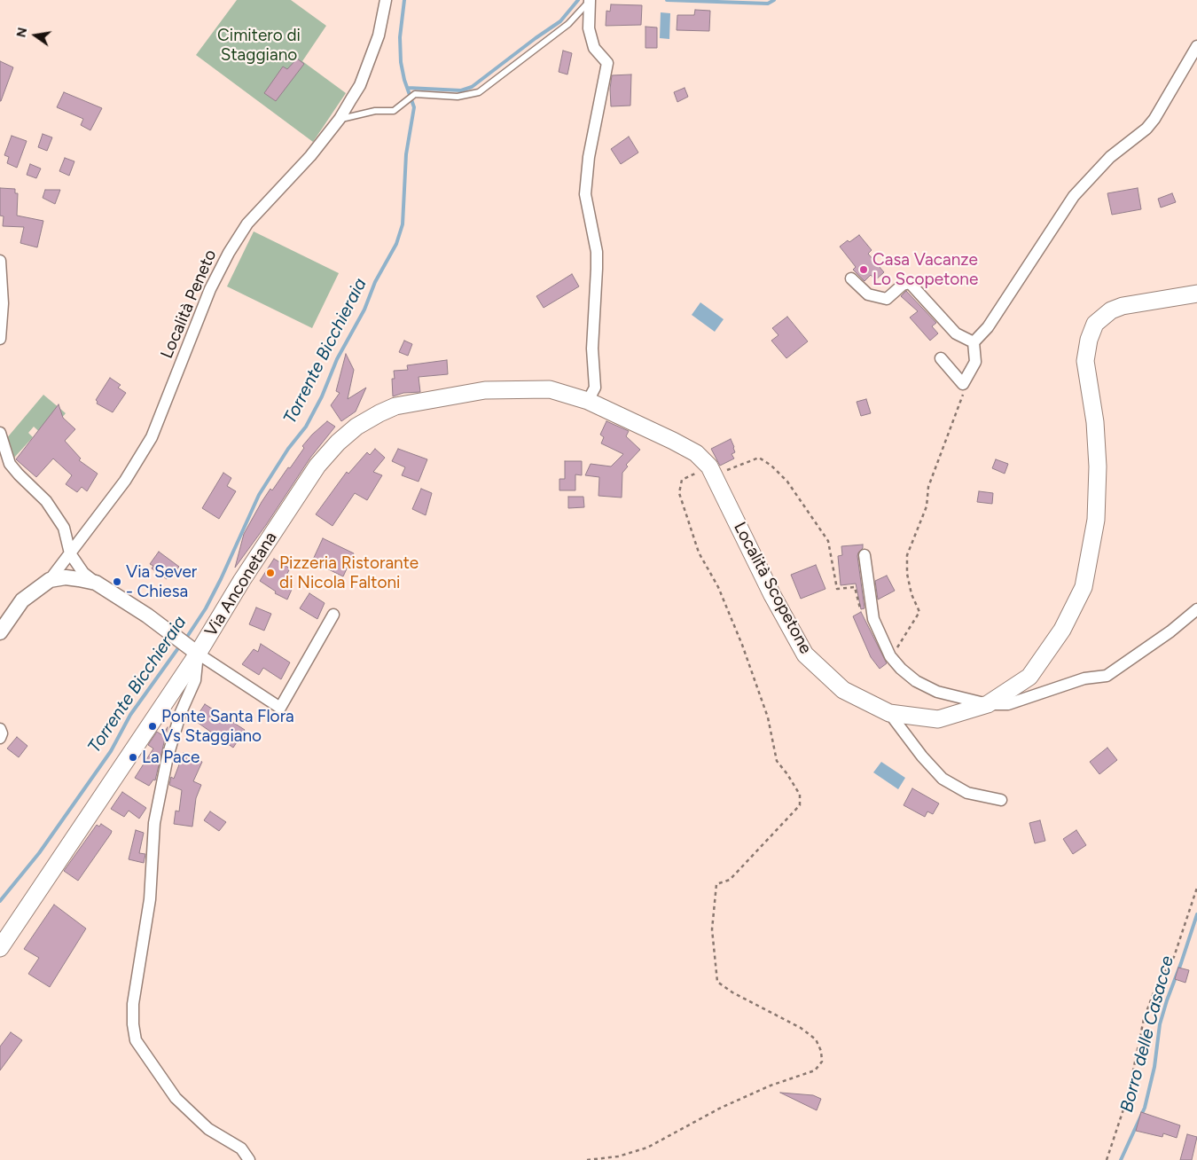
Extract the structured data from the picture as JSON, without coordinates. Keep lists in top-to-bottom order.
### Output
{
  "streets": {
    "main road": ["Via Anconetana", "Località Scopetone"],
    "street": ["Località Peneto"]
  },
  "crossings": [
    ["Via Anconetana", "Località Scopetone"]
  ],
  "water": ["Torrente Bicchieraia", "Borro delle Casacce"],
  "parks": ["Cimitero di Staggiano"],
  "places": [
    "Casa Vacanze Lo Scopetone",
    "Pizzeria Ristorante di Nicola Faltoni",
    "Via Sever - Chiesa",
    "Ponte Santa Flora Vs Staggiano",
    "La Pace"
  ],
  "north": "left"
}
